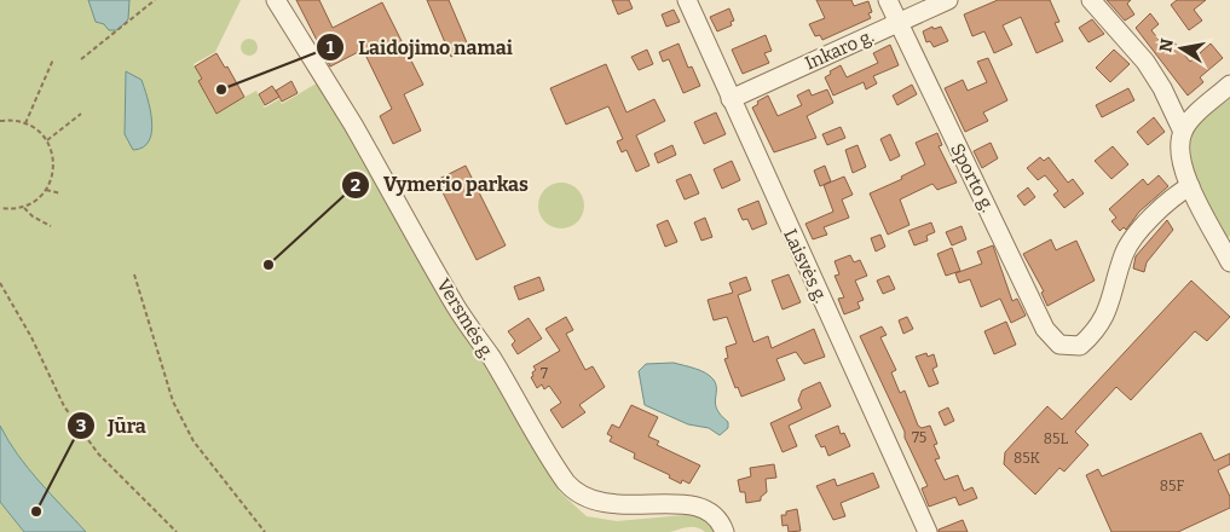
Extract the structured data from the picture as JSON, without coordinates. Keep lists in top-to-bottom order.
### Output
{
  "streets": {
    "street": [
      "Inkaro g.",
      "Sporto g.",
      "Laisvės g.",
      "Versmės g."
    ]
  },
  "crossings": [
    ["Inkaro g.", "Sporto g."],
    ["Inkaro g.", "Laisvės g."]
  ],
  "places": ["Laidojimo namai", "Vymerio parkas", "Jūra"],
  "house_numbers": [
    "7",
    "75",
    "85L",
    "85K",
    "85F"
  ],
  "north": "left"
}
